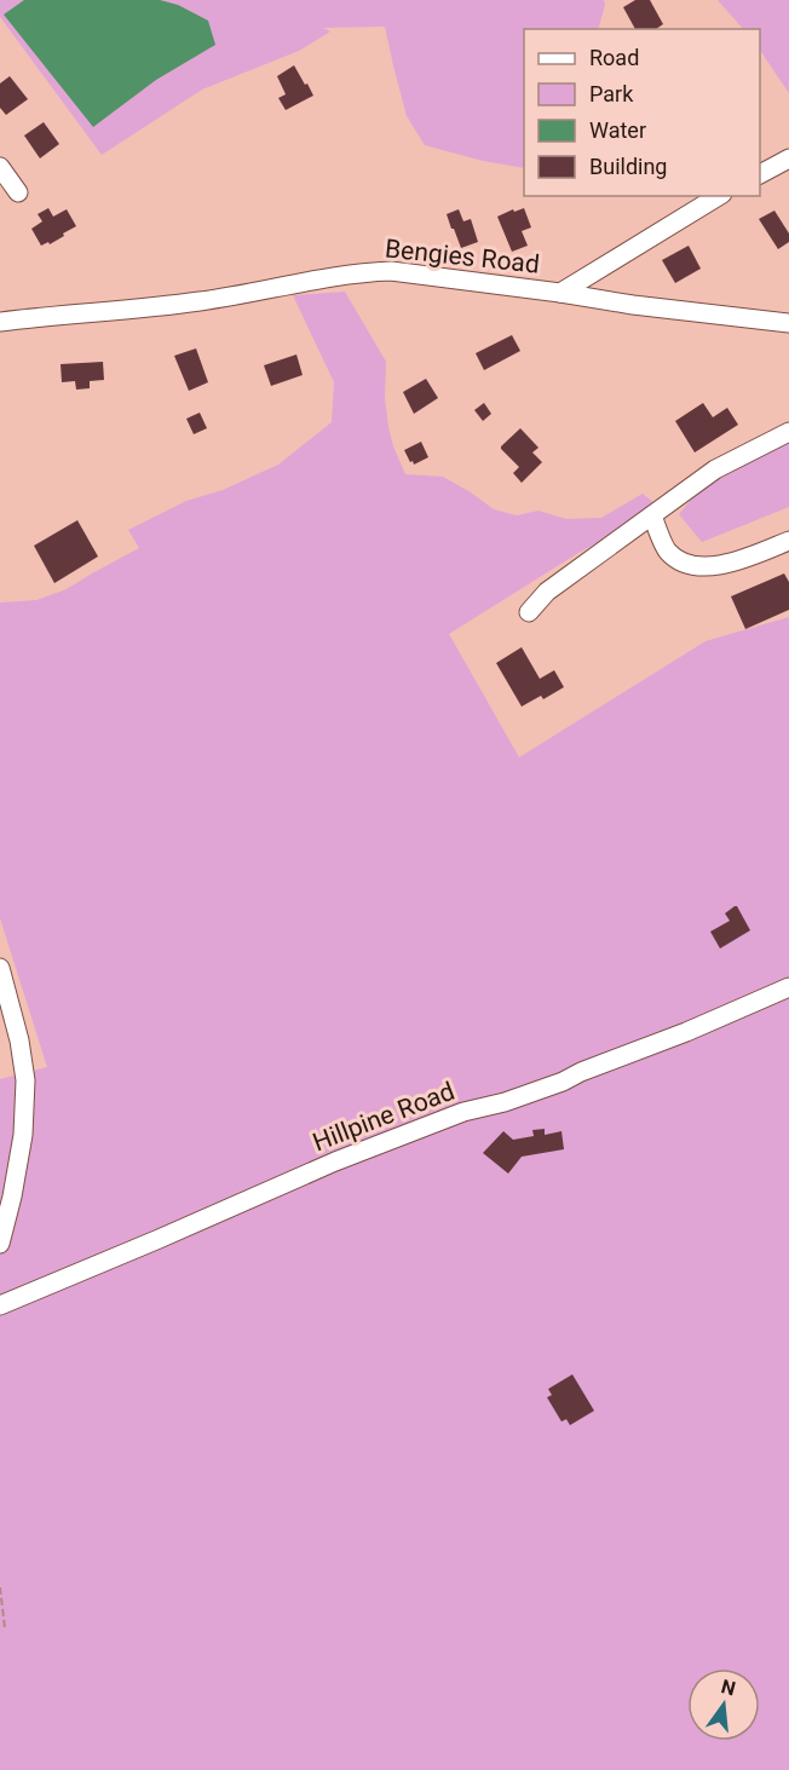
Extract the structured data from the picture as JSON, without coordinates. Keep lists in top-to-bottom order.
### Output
{
  "streets": {
    "street": ["Bengies Road", "Hillpine Road"]
  },
  "legend": [
    "Road",
    "Park",
    "Water",
    "Building"
  ],
  "north": "top"
}
